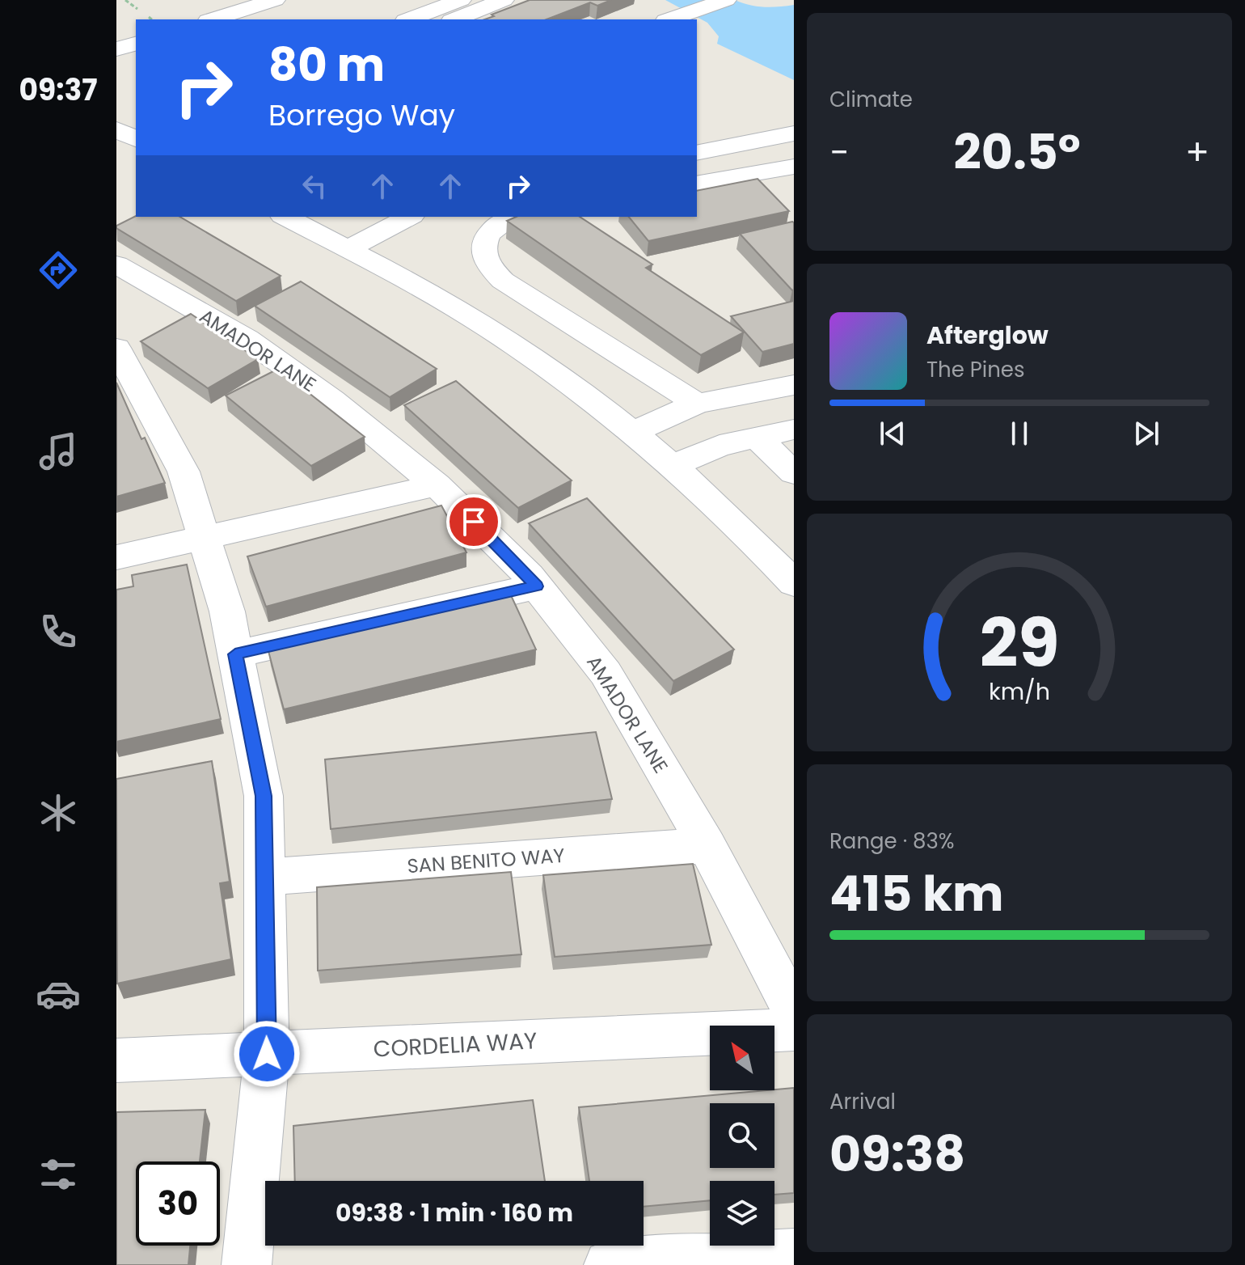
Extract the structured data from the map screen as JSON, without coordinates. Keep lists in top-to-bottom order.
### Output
{
  "streets": {
    "street": ["AMADOR LANE", "SAN BENITO WAY", "CORDELIA WAY"]
  },
  "crossings": [
    ["AMADOR LANE", "SAN BENITO WAY"]
  ],
  "north": "top left",
  "page": {
    "tabs": "09:37",
    "tile": [
      "Climate",
      ["Range · 83%", "415 km"],
      ["Arrival", "09:38"]
    ],
    "turn": ["80 m", "Borrego Way"],
    "heat": ["−", "20.5°", "+"],
    "song": ["Afterglow", "The Pines"],
    "limit": "30",
    "trip": "09:38 · 1 min · 160 m",
    "gauge": ["29", "km/h"]
  }
}
